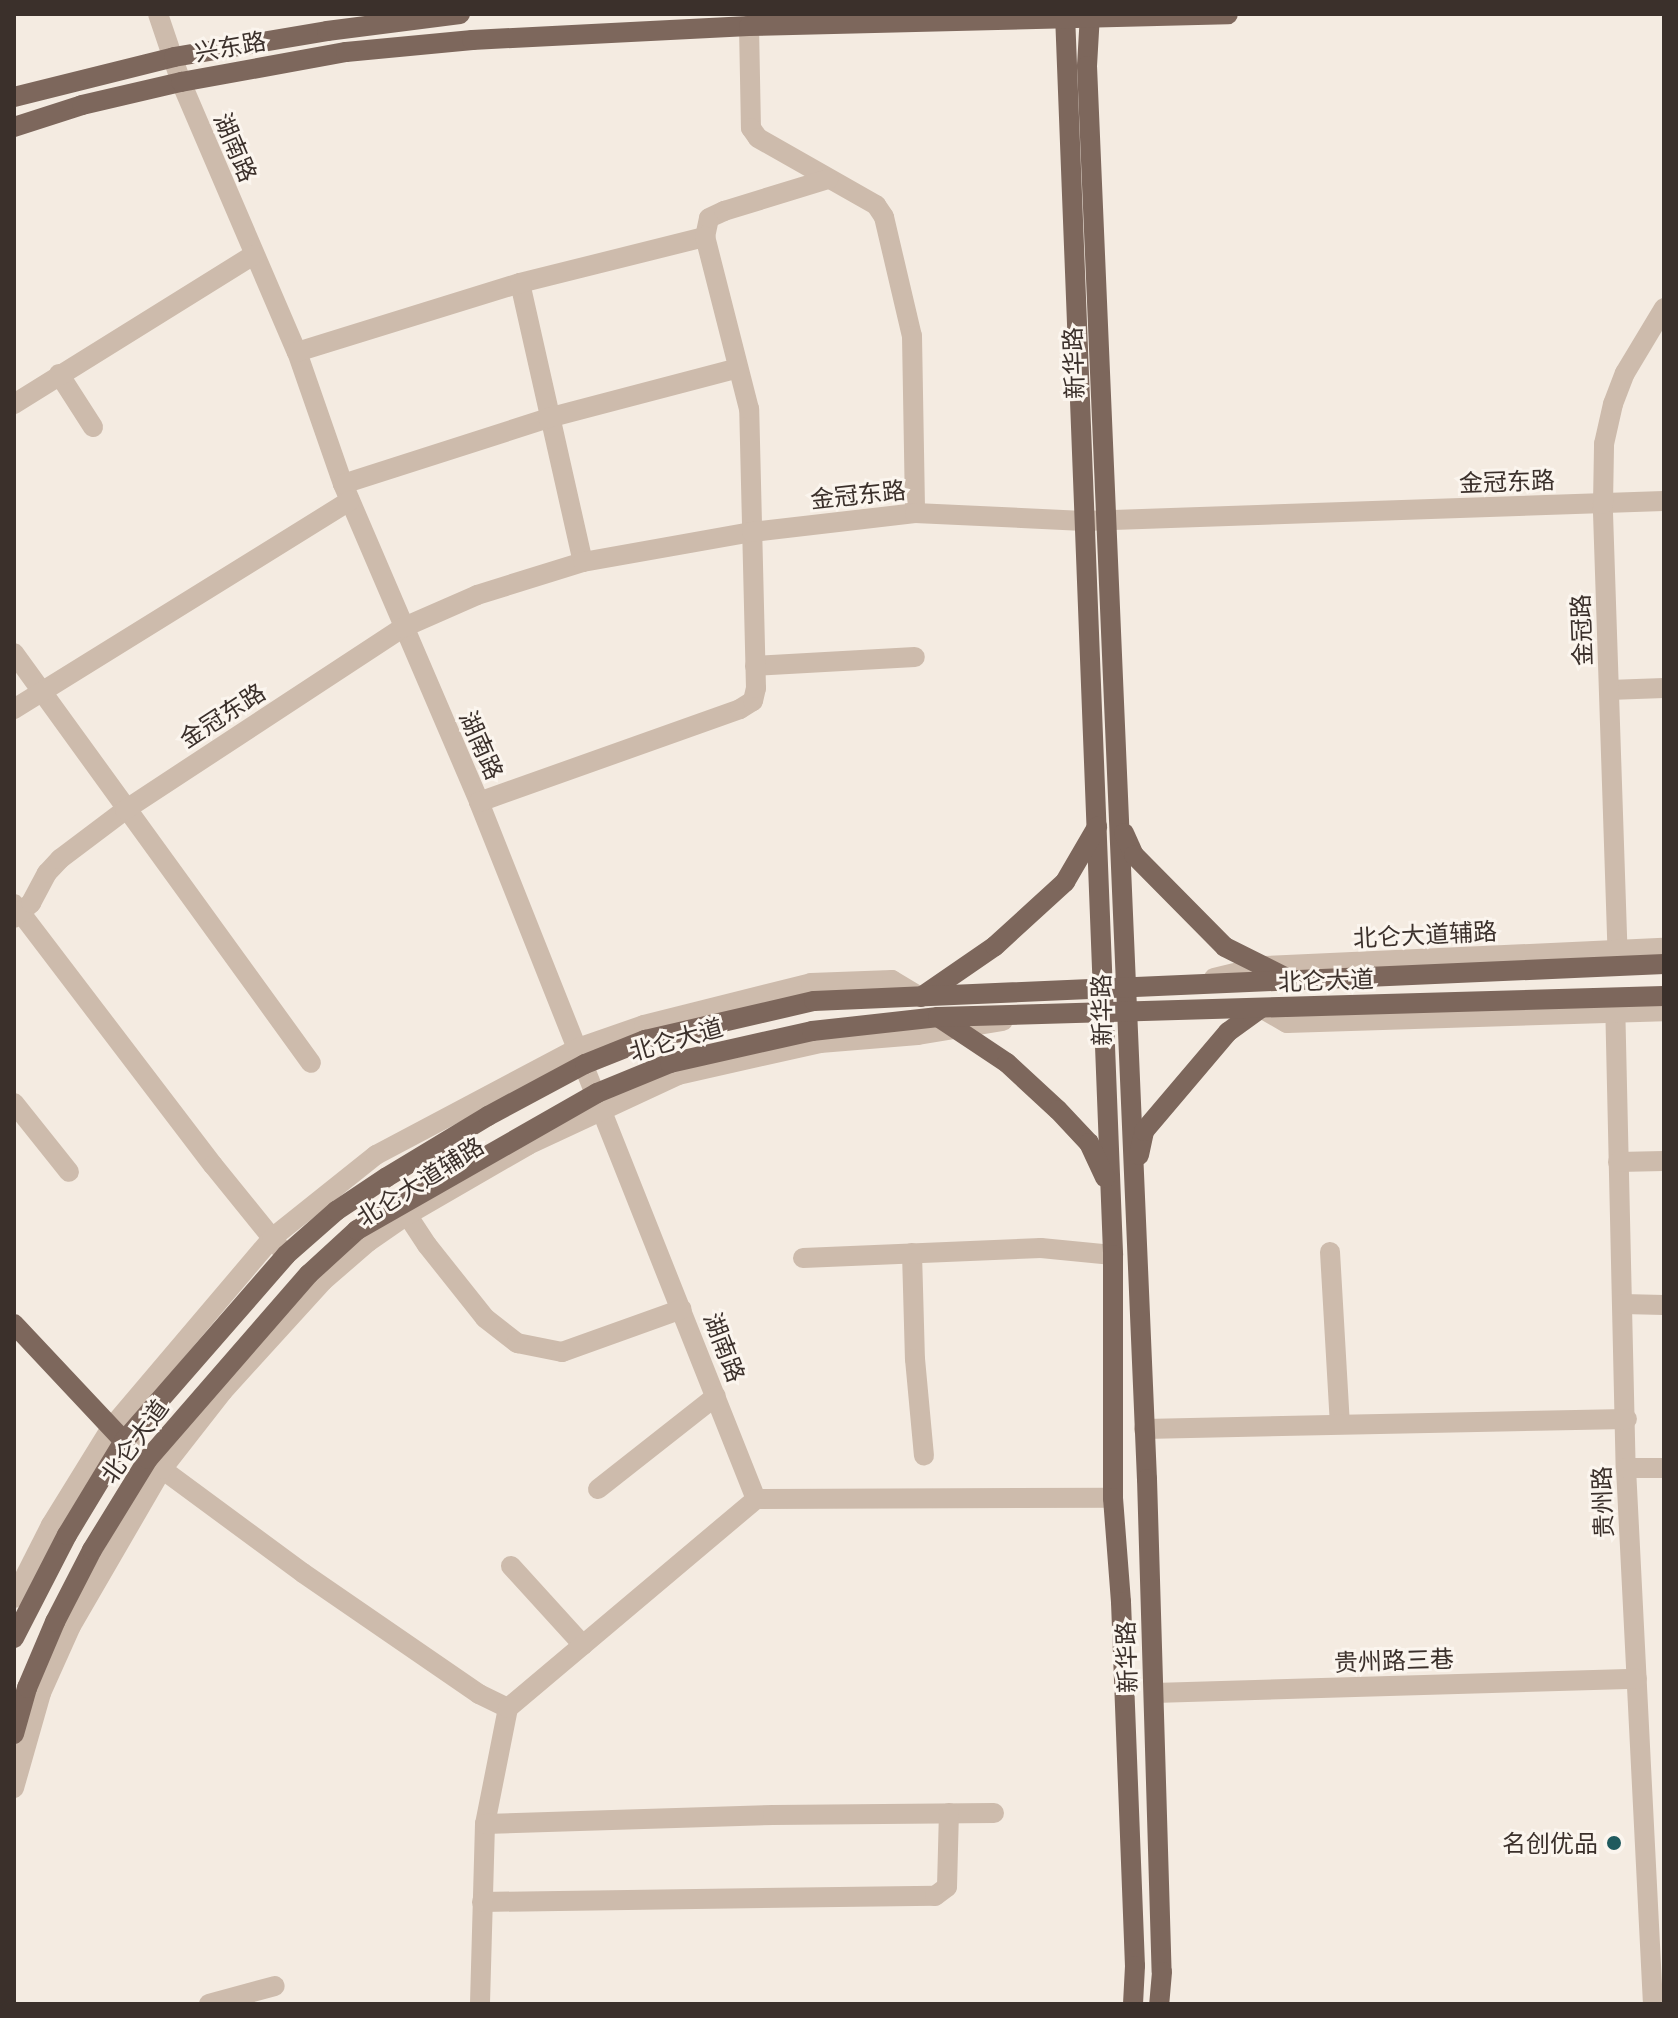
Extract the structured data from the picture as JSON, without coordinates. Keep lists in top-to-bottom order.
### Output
{
  "streets": {
    "main road": ["兴东路", "新华路", "北仑大道"],
    "street": [
      "湖南路",
      "金冠东路",
      "金冠路",
      "北仑大道辅路",
      "贵州路",
      "贵州路三巷"
    ]
  },
  "crossings": [
    ["兴东路", "湖南路"],
    ["兴东路", "新华路"],
    ["湖南路", "金冠东路"],
    ["湖南路", "北仑大道辅路"],
    ["湖南路", "北仑大道"],
    ["新华路", "金冠东路"],
    ["新华路", "北仑大道"],
    ["新华路", "贵州路三巷"],
    ["金冠东路", "金冠路"],
    ["金冠路", "北仑大道辅路"],
    ["金冠路", "北仑大道"],
    ["北仑大道辅路", "北仑大道"],
    ["北仑大道", "贵州路"],
    ["贵州路", "贵州路三巷"]
  ],
  "places": ["名创优品"]
}
